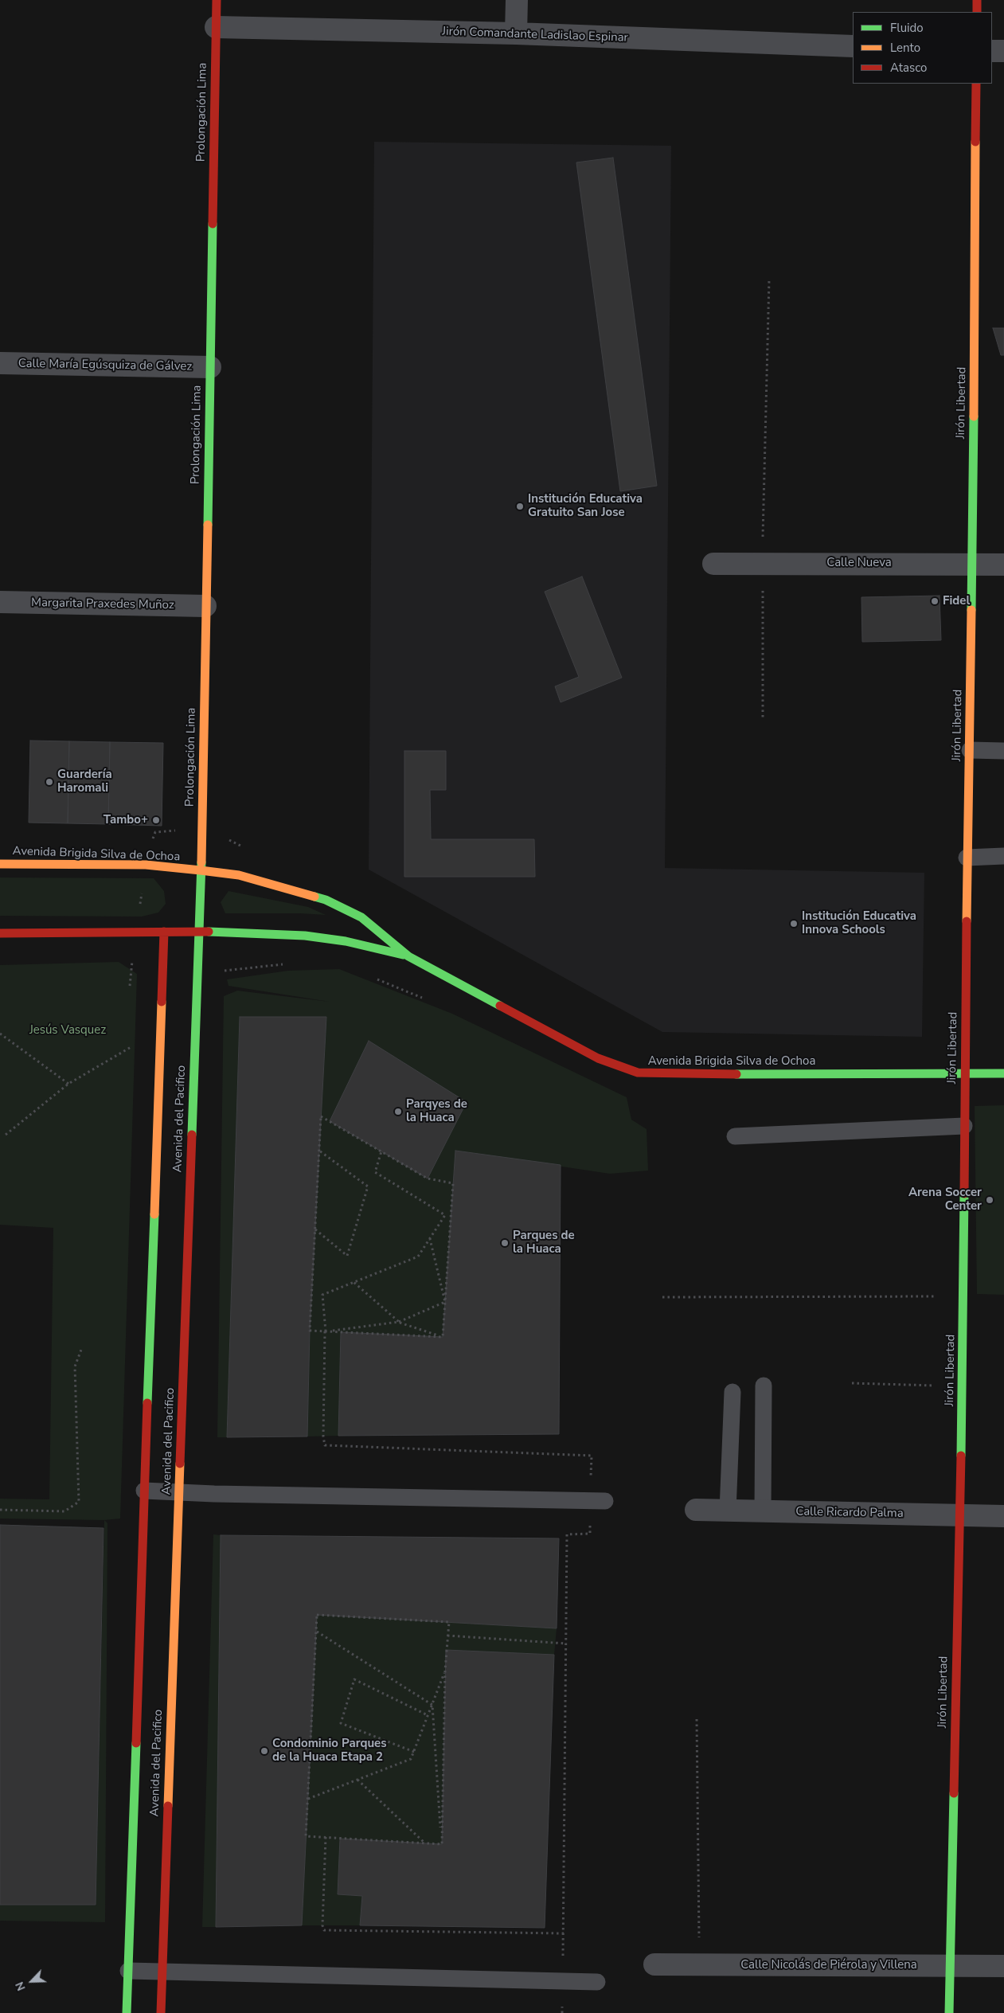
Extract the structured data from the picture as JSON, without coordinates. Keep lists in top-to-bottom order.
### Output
{
  "streets": {
    "street": [
      "Jirón Comandante Ladislao Espinar",
      "Prolongación Lima",
      "Calle María Egúsquiza de Gálvez",
      "Jirón Libertad",
      "Calle Nueva",
      "Margarita Praxedes Muñoz",
      "Avenida Brigida Silva de Ochoa",
      "Avenida del Pacifico",
      "Calle Ricardo Palma",
      "Calle Nicolás de Piérola y Villena"
    ]
  },
  "crossings": [
    ["Jirón Comandante Ladislao Espinar", "Prolongación Lima"],
    ["Prolongación Lima", "Calle María Egúsquiza de Gálvez"],
    ["Prolongación Lima", "Margarita Praxedes Muñoz"],
    ["Prolongación Lima", "Avenida Brigida Silva de Ochoa"],
    ["Prolongación Lima", "Avenida del Pacifico"],
    ["Jirón Libertad", "Calle Nueva"],
    ["Jirón Libertad", "Avenida Brigida Silva de Ochoa"],
    ["Jirón Libertad", "Calle Ricardo Palma"],
    ["Jirón Libertad", "Calle Nicolás de Piérola y Villena"],
    ["Avenida Brigida Silva de Ochoa", "Avenida del Pacifico"]
  ],
  "parks": ["Jesús Vasquez"],
  "places": [
    "Institución Educativa Gratuito San Jose",
    "Fidel",
    "Guardería Haromali",
    "Tambo+",
    "Institución Educativa Innova Schools",
    "Parqyes de la Huaca",
    "Arena Soccer Center",
    "Parques de la Huaca",
    "Condominio Parques de la Huaca Etapa 2"
  ],
  "legend": ["Fluido", "Lento", "Atasco"],
  "north": "bottom left"
}
